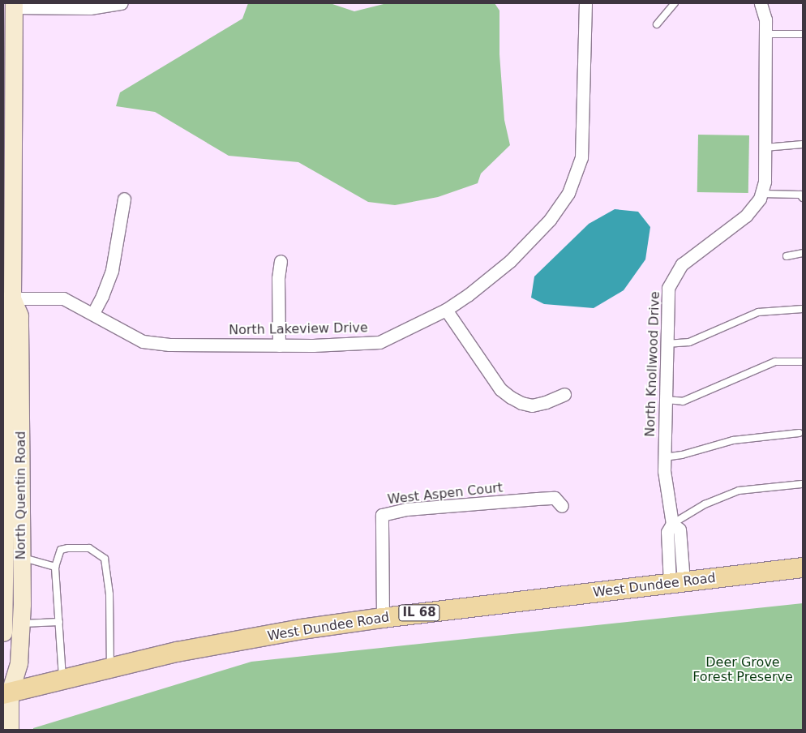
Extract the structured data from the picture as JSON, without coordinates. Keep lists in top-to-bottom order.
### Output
{
  "streets": {
    "main road": ["North Quentin Road", "West Dundee Road", "IL 68"],
    "street": ["North Lakeview Drive", "North Knollwood Drive", "West Aspen Court"]
  },
  "crossings": [
    ["North Lakeview Drive", "North Quentin Road"],
    ["North Knollwood Drive", "West Dundee Road"],
    ["West Aspen Court", "West Dundee Road"],
    ["North Quentin Road", "West Dundee Road"]
  ],
  "parks": ["Deer Grove Forest Preserve"]
}
